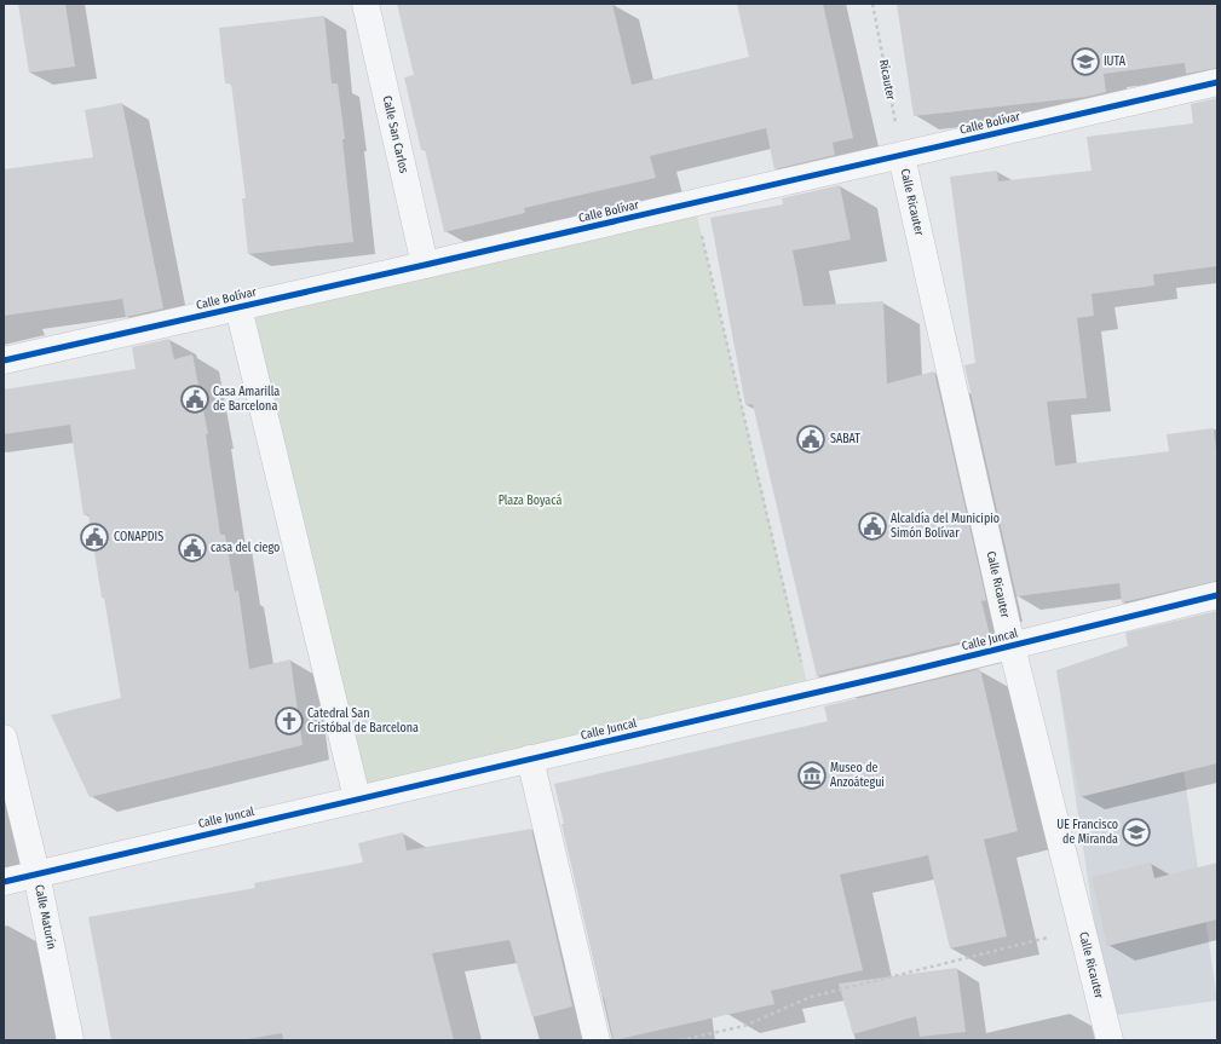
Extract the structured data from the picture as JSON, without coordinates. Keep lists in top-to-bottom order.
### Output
{
  "streets": {
    "street": [
      "Calle Bolívar",
      "Calle San Carlos",
      "Calle Ricauter",
      "Calle Juncal",
      "Calle Maturín"
    ],
    "path": ["Ricauter"]
  },
  "crossings": [
    ["Ricauter", "Calle Bolívar"],
    ["Ricauter", "Calle Ricauter"],
    ["Calle Bolívar", "Calle San Carlos"],
    ["Calle Bolívar", "Calle Ricauter"],
    ["Calle Ricauter", "Calle Juncal"],
    ["Calle Juncal", "Calle Maturín"]
  ],
  "parks": ["Plaza Boyacá"],
  "places": {
    "school or university": ["IUTA", "UE Francisco de Miranda"],
    "public building": [
      "Casa Amarilla de Barcelona",
      "SABAT",
      "Alcaldía del Municipio Simón Bolívar",
      "CONAPDIS",
      "casa del ciego"
    ],
    "church": ["Catedral San Cristóbal de Barcelona"],
    "museum": ["Museo de Anzoátegui"]
  }
}
